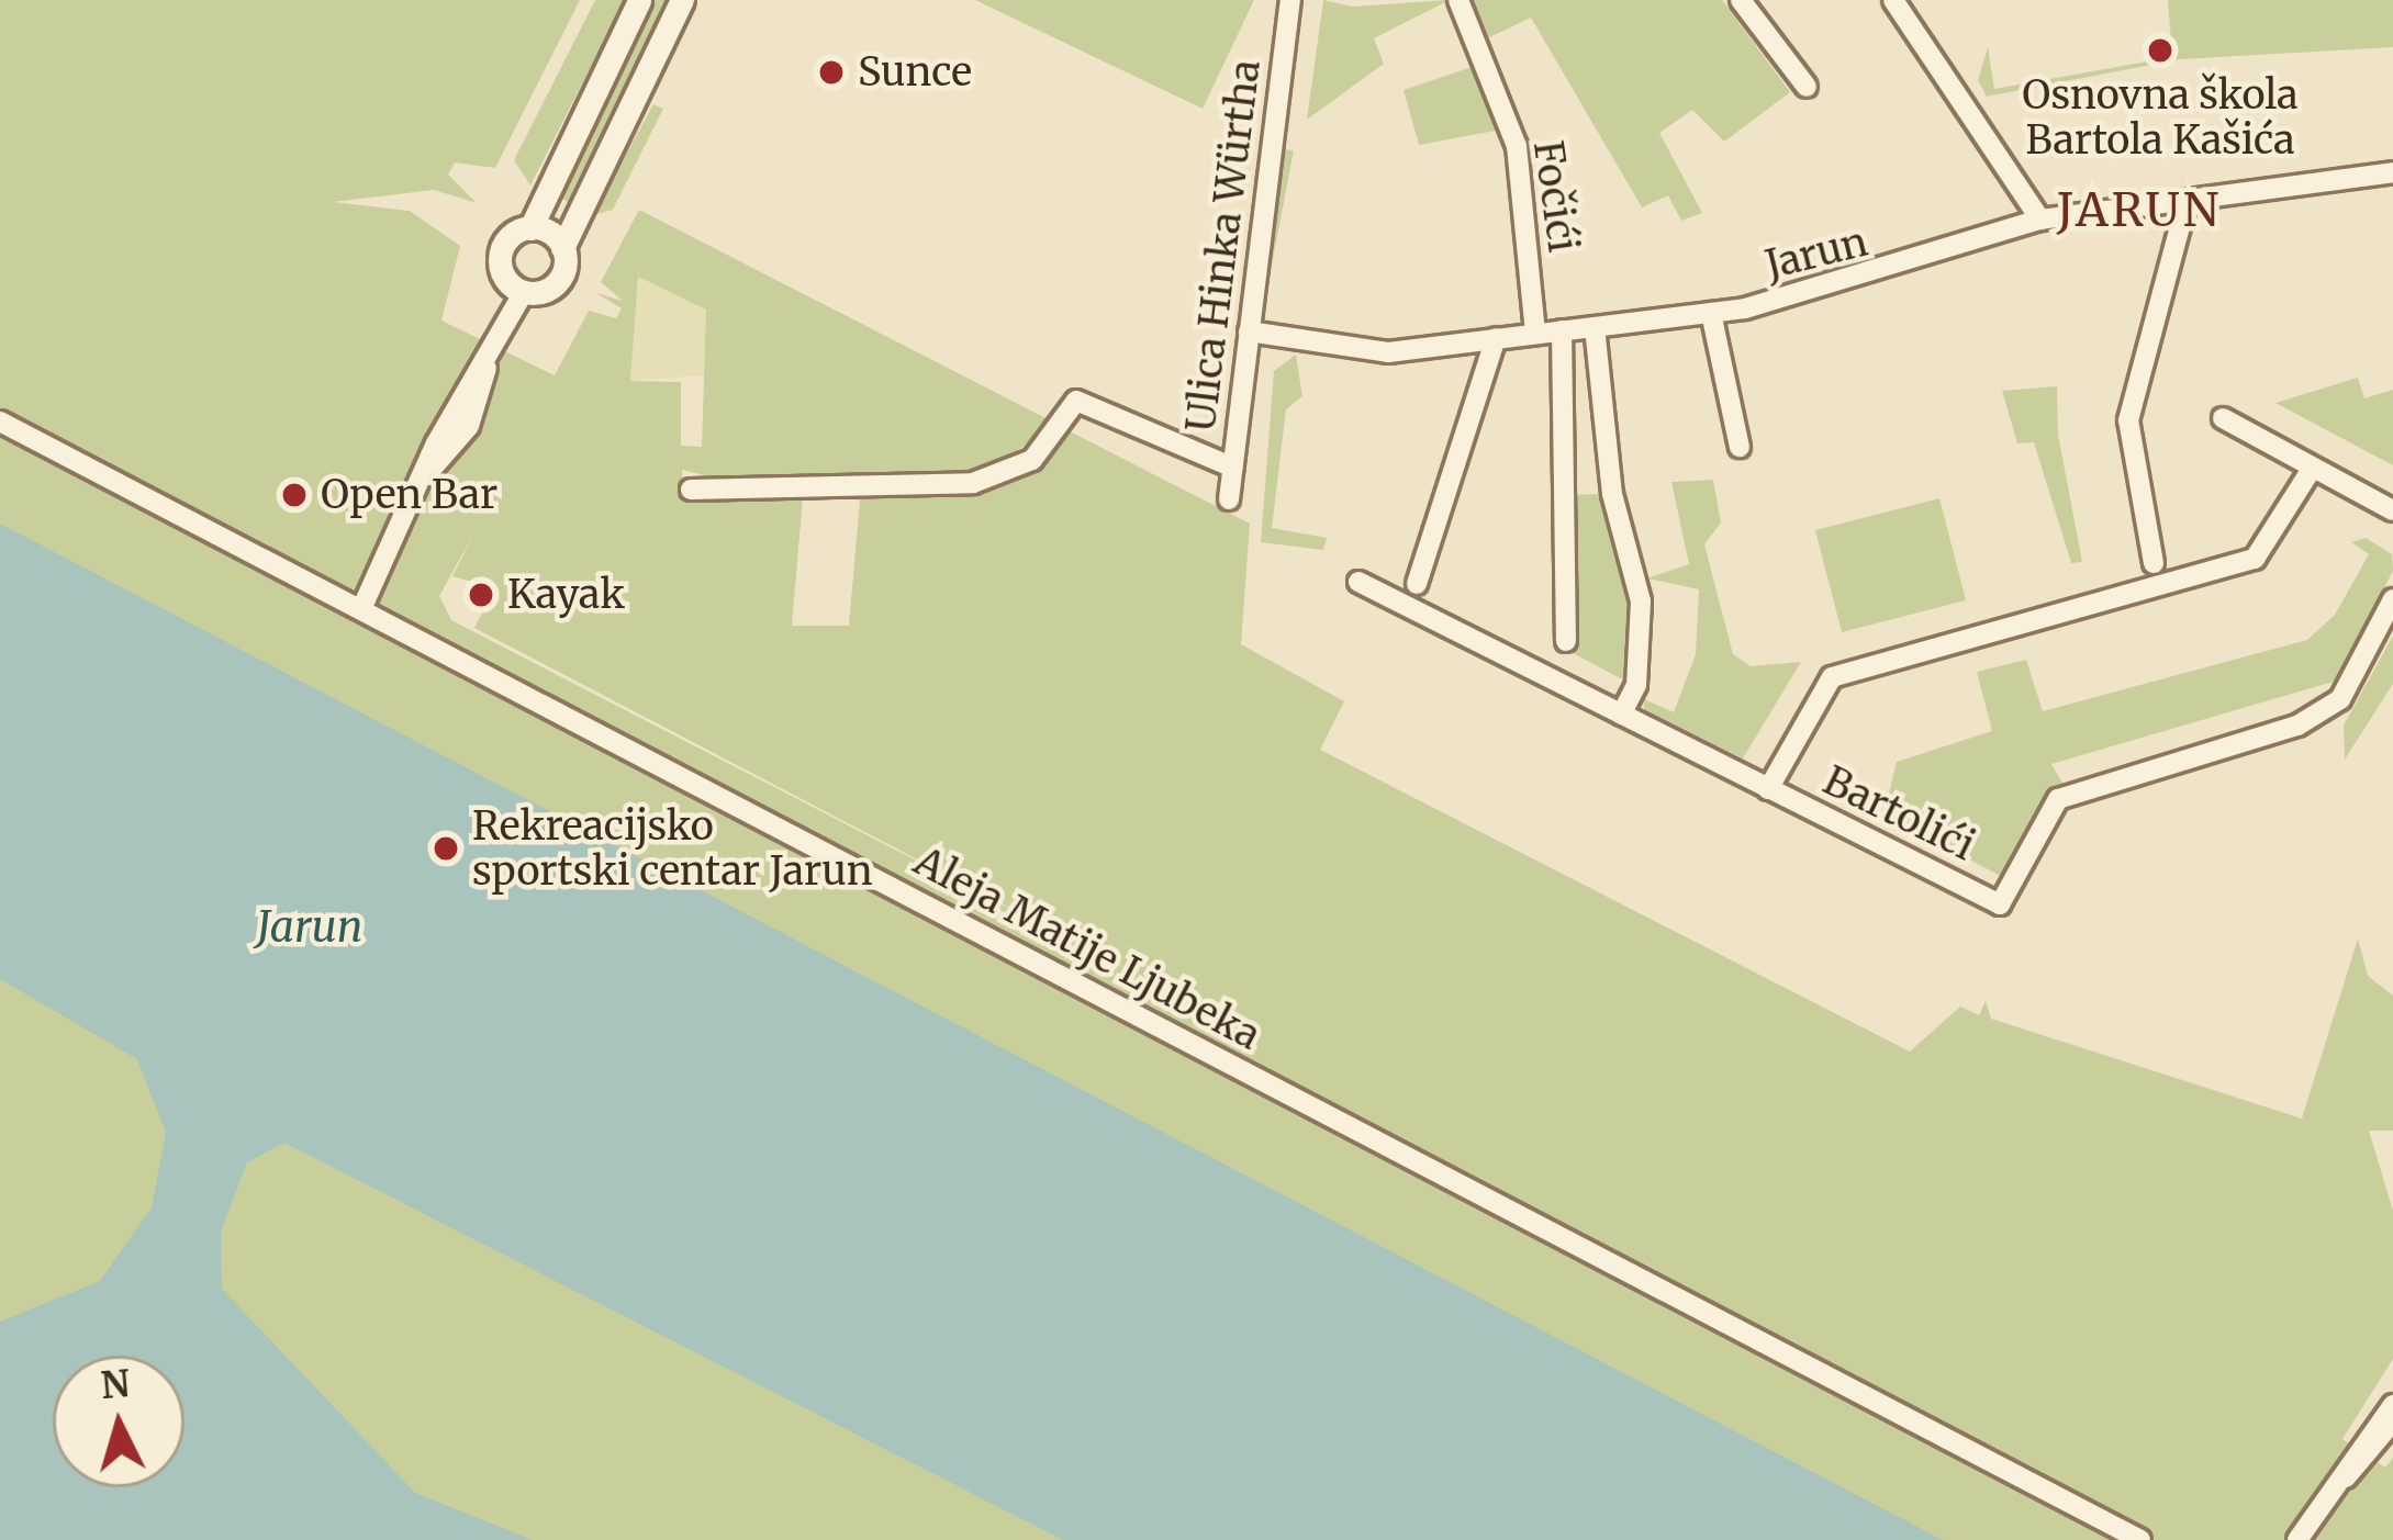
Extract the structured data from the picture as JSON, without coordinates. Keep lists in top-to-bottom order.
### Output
{
  "streets": {
    "street": [
      "Fočići",
      "Ulica Hinka Würtha",
      "Jarun",
      "Bartolići",
      "Aleja Matije Ljubeka"
    ]
  },
  "crossings": [
    ["Fočići", "Jarun"],
    ["Ulica Hinka Würtha", "Jarun"]
  ],
  "districts": ["JARUN"],
  "water": ["Jarun"],
  "places": [
    "Osnovna škola Bartola Kašića",
    "Sunce",
    "Open Bar",
    "Kayak",
    "Rekreacijsko sportski centar Jarun"
  ],
  "north": "top"
}
